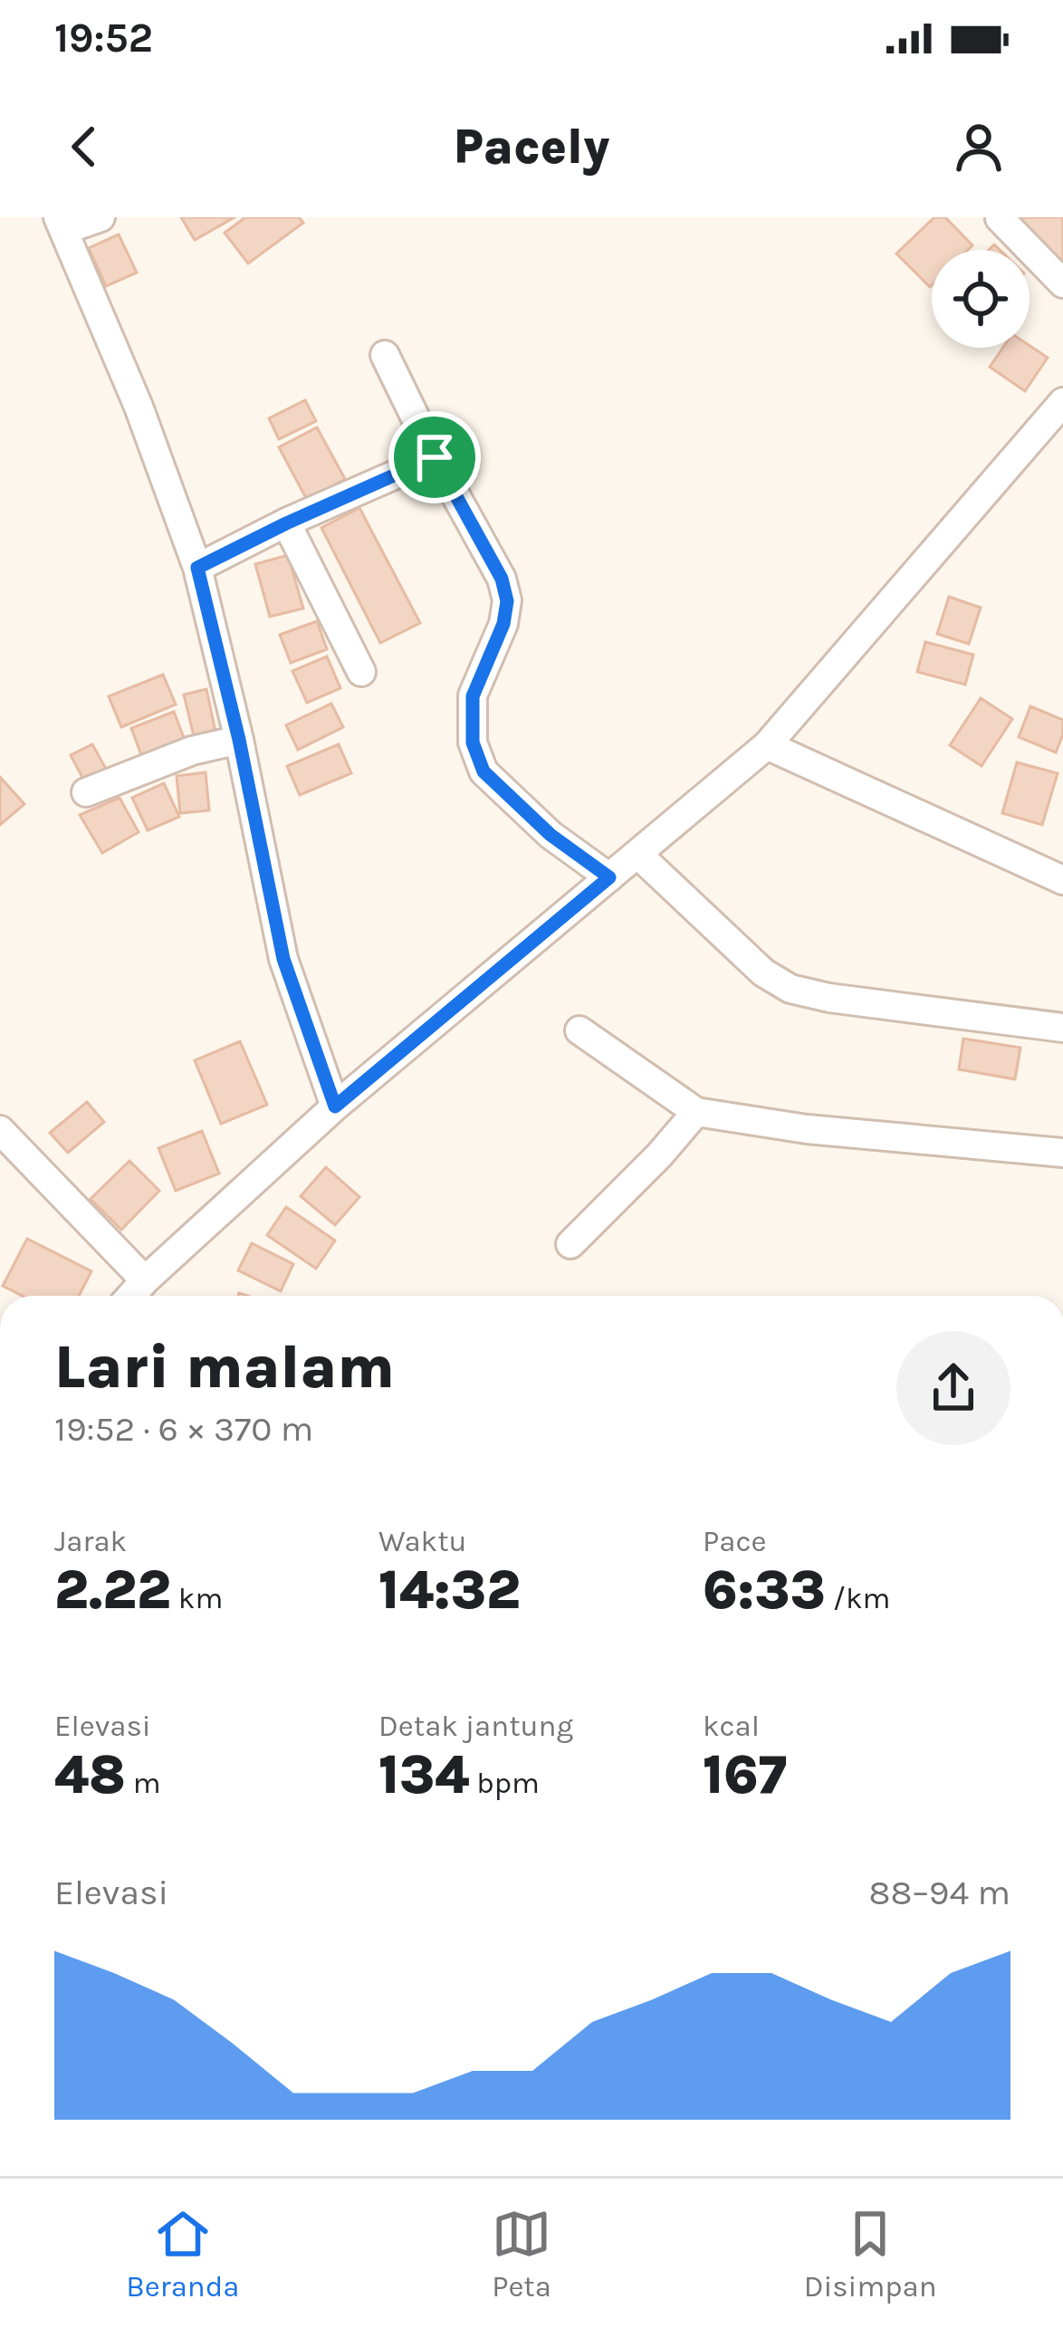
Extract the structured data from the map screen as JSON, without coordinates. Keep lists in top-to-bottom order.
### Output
{
  "page": {
    "status": "19:52",
    "header": "Pacely",
    "heading": ["Lari malam", "19:52 · 6 × 370 m"],
    "stats": [
      ["Jarak", "2.22 km"],
      ["Waktu", "14:32"],
      ["Pace", "6:33 /km"],
      ["Elevasi", "48 m"],
      ["Detak jantung", "134 bpm"],
      ["kcal", "167"]
    ],
    "chart": ["Elevasi", "88–94 m"],
    "tabs": ["Beranda", "Peta", "Disimpan"]
  }
}
